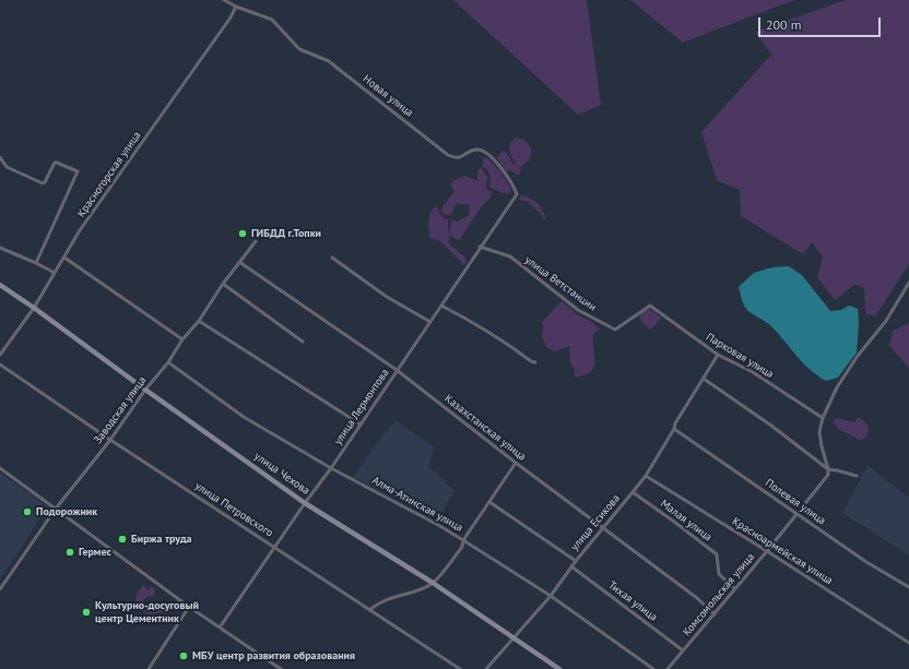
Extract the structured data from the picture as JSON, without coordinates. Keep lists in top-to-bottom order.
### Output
{
  "streets": {
    "street": [
      "Новая улица",
      "Красногорская улица",
      "улица Ветстанции",
      "Парковая улица",
      "улица Лермонтова",
      "Заводская улица",
      "Казахстанская улица",
      "улица Чехова",
      "Полевая улица",
      "Алма-Атинская улица",
      "улица Петровского",
      "Малая улица",
      "улица Есикова",
      "Красноармейская улица",
      "Комсомольская улица",
      "Тихая улица"
    ]
  },
  "crossings": [
    ["Новая улица", "Красногорская улица"],
    ["Новая улица", "улица Лермонтова"],
    ["Красногорская улица", "улица Чехова"],
    ["улица Ветстанции", "Парковая улица"],
    ["улица Ветстанции", "улица Лермонтова"],
    ["Парковая улица", "улица Есикова"],
    ["улица Лермонтова", "Казахстанская улица"],
    ["улица Лермонтова", "улица Чехова"],
    ["улица Лермонтова", "Алма-Атинская улица"],
    ["улица Лермонтова", "улица Петровского"],
    ["Заводская улица", "Казахстанская улица"],
    ["Заводская улица", "улица Чехова"],
    ["Заводская улица", "Алма-Атинская улица"],
    ["Заводская улица", "улица Петровского"],
    ["Казахстанская улица", "улица Есикова"],
    ["Казахстанская улица", "Комсомольская улица"],
    ["улица Чехова", "улица Есикова"],
    ["Полевая улица", "улица Есикова"],
    ["Полевая улица", "Комсомольская улица"],
    ["Алма-Атинская улица", "улица Есикова"],
    ["Малая улица", "улица Есикова"],
    ["Малая улица", "Комсомольская улица"],
    ["улица Есикова", "Красноармейская улица"],
    ["улица Есикова", "Тихая улица"],
    ["Красноармейская улица", "Комсомольская улица"],
    ["Комсомольская улица", "Тихая улица"]
  ],
  "places": [
    "ГИБДД г.Топки",
    "Подорожник",
    "Биржа труда",
    "Гермес",
    "Культурно-досуговый центр Цементник",
    "МБУ центр развития образования"
  ],
  "scale_bar": "200 m"
}
